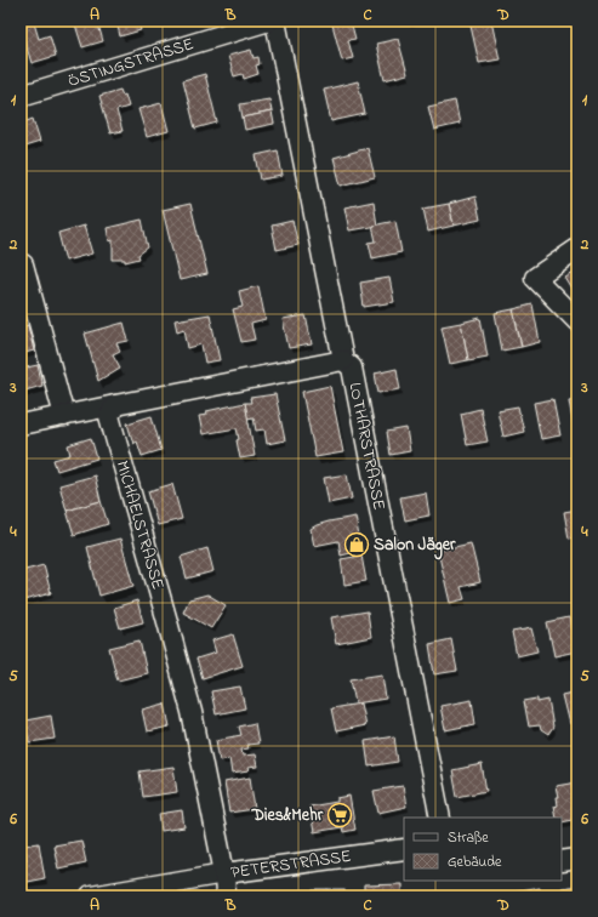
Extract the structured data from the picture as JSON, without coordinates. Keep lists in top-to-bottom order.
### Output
{
  "streets": {
    "street": [
      "ÖSTINGSTRASSE",
      "LOTHARSTRASSE",
      "MICHAELSTRASSE",
      "PETERSTRASSE"
    ]
  },
  "crossings": [
    ["MICHAELSTRASSE", "PETERSTRASSE"]
  ],
  "places": {
    "shop": ["Salon Jäger"],
    "supermarket": ["Dies&Mehr"]
  },
  "legend": ["Straße", "Gebäude"],
  "grid": {
    "columns": [
      "A",
      "B",
      "C",
      "D"
    ],
    "rows": [
      "1",
      "2",
      "3",
      "4",
      "5",
      "6"
    ]
  }
}
